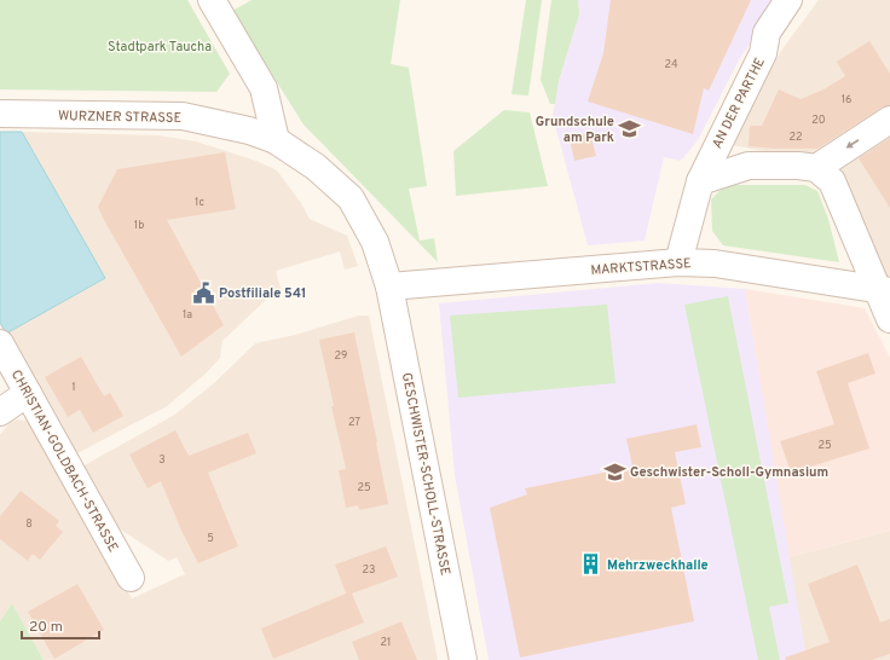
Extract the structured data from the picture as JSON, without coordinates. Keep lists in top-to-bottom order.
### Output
{
  "streets": {
    "street": [
      "AN DER PARTHE",
      "WURZNER STRASSE",
      "MARKTSTRASSE",
      "CHRISTIAN-GOLDBACH-STRASSE",
      "GESCHWISTER-SCHOLL-STRASSE"
    ]
  },
  "crossings": [
    ["AN DER PARTHE", "MARKTSTRASSE"],
    ["WURZNER STRASSE", "MARKTSTRASSE"],
    ["WURZNER STRASSE", "GESCHWISTER-SCHOLL-STRASSE"],
    ["MARKTSTRASSE", "GESCHWISTER-SCHOLL-STRASSE"]
  ],
  "parks": ["Stadtpark Taucha"],
  "places": {
    "school or university": ["Grundschule am Park", "Geschwister-Scholl-Gymnasium"],
    "public building": ["Postfiliale 541"],
    "building": ["Mehrzweckhalle"]
  },
  "house_numbers": [
    "24",
    "16",
    "20",
    "22",
    "1c",
    "1b",
    "1a",
    "29",
    "1",
    "27",
    "25",
    "3",
    "25",
    "8",
    "5",
    "23",
    "21"
  ],
  "scale_bar": "20 m"
}
